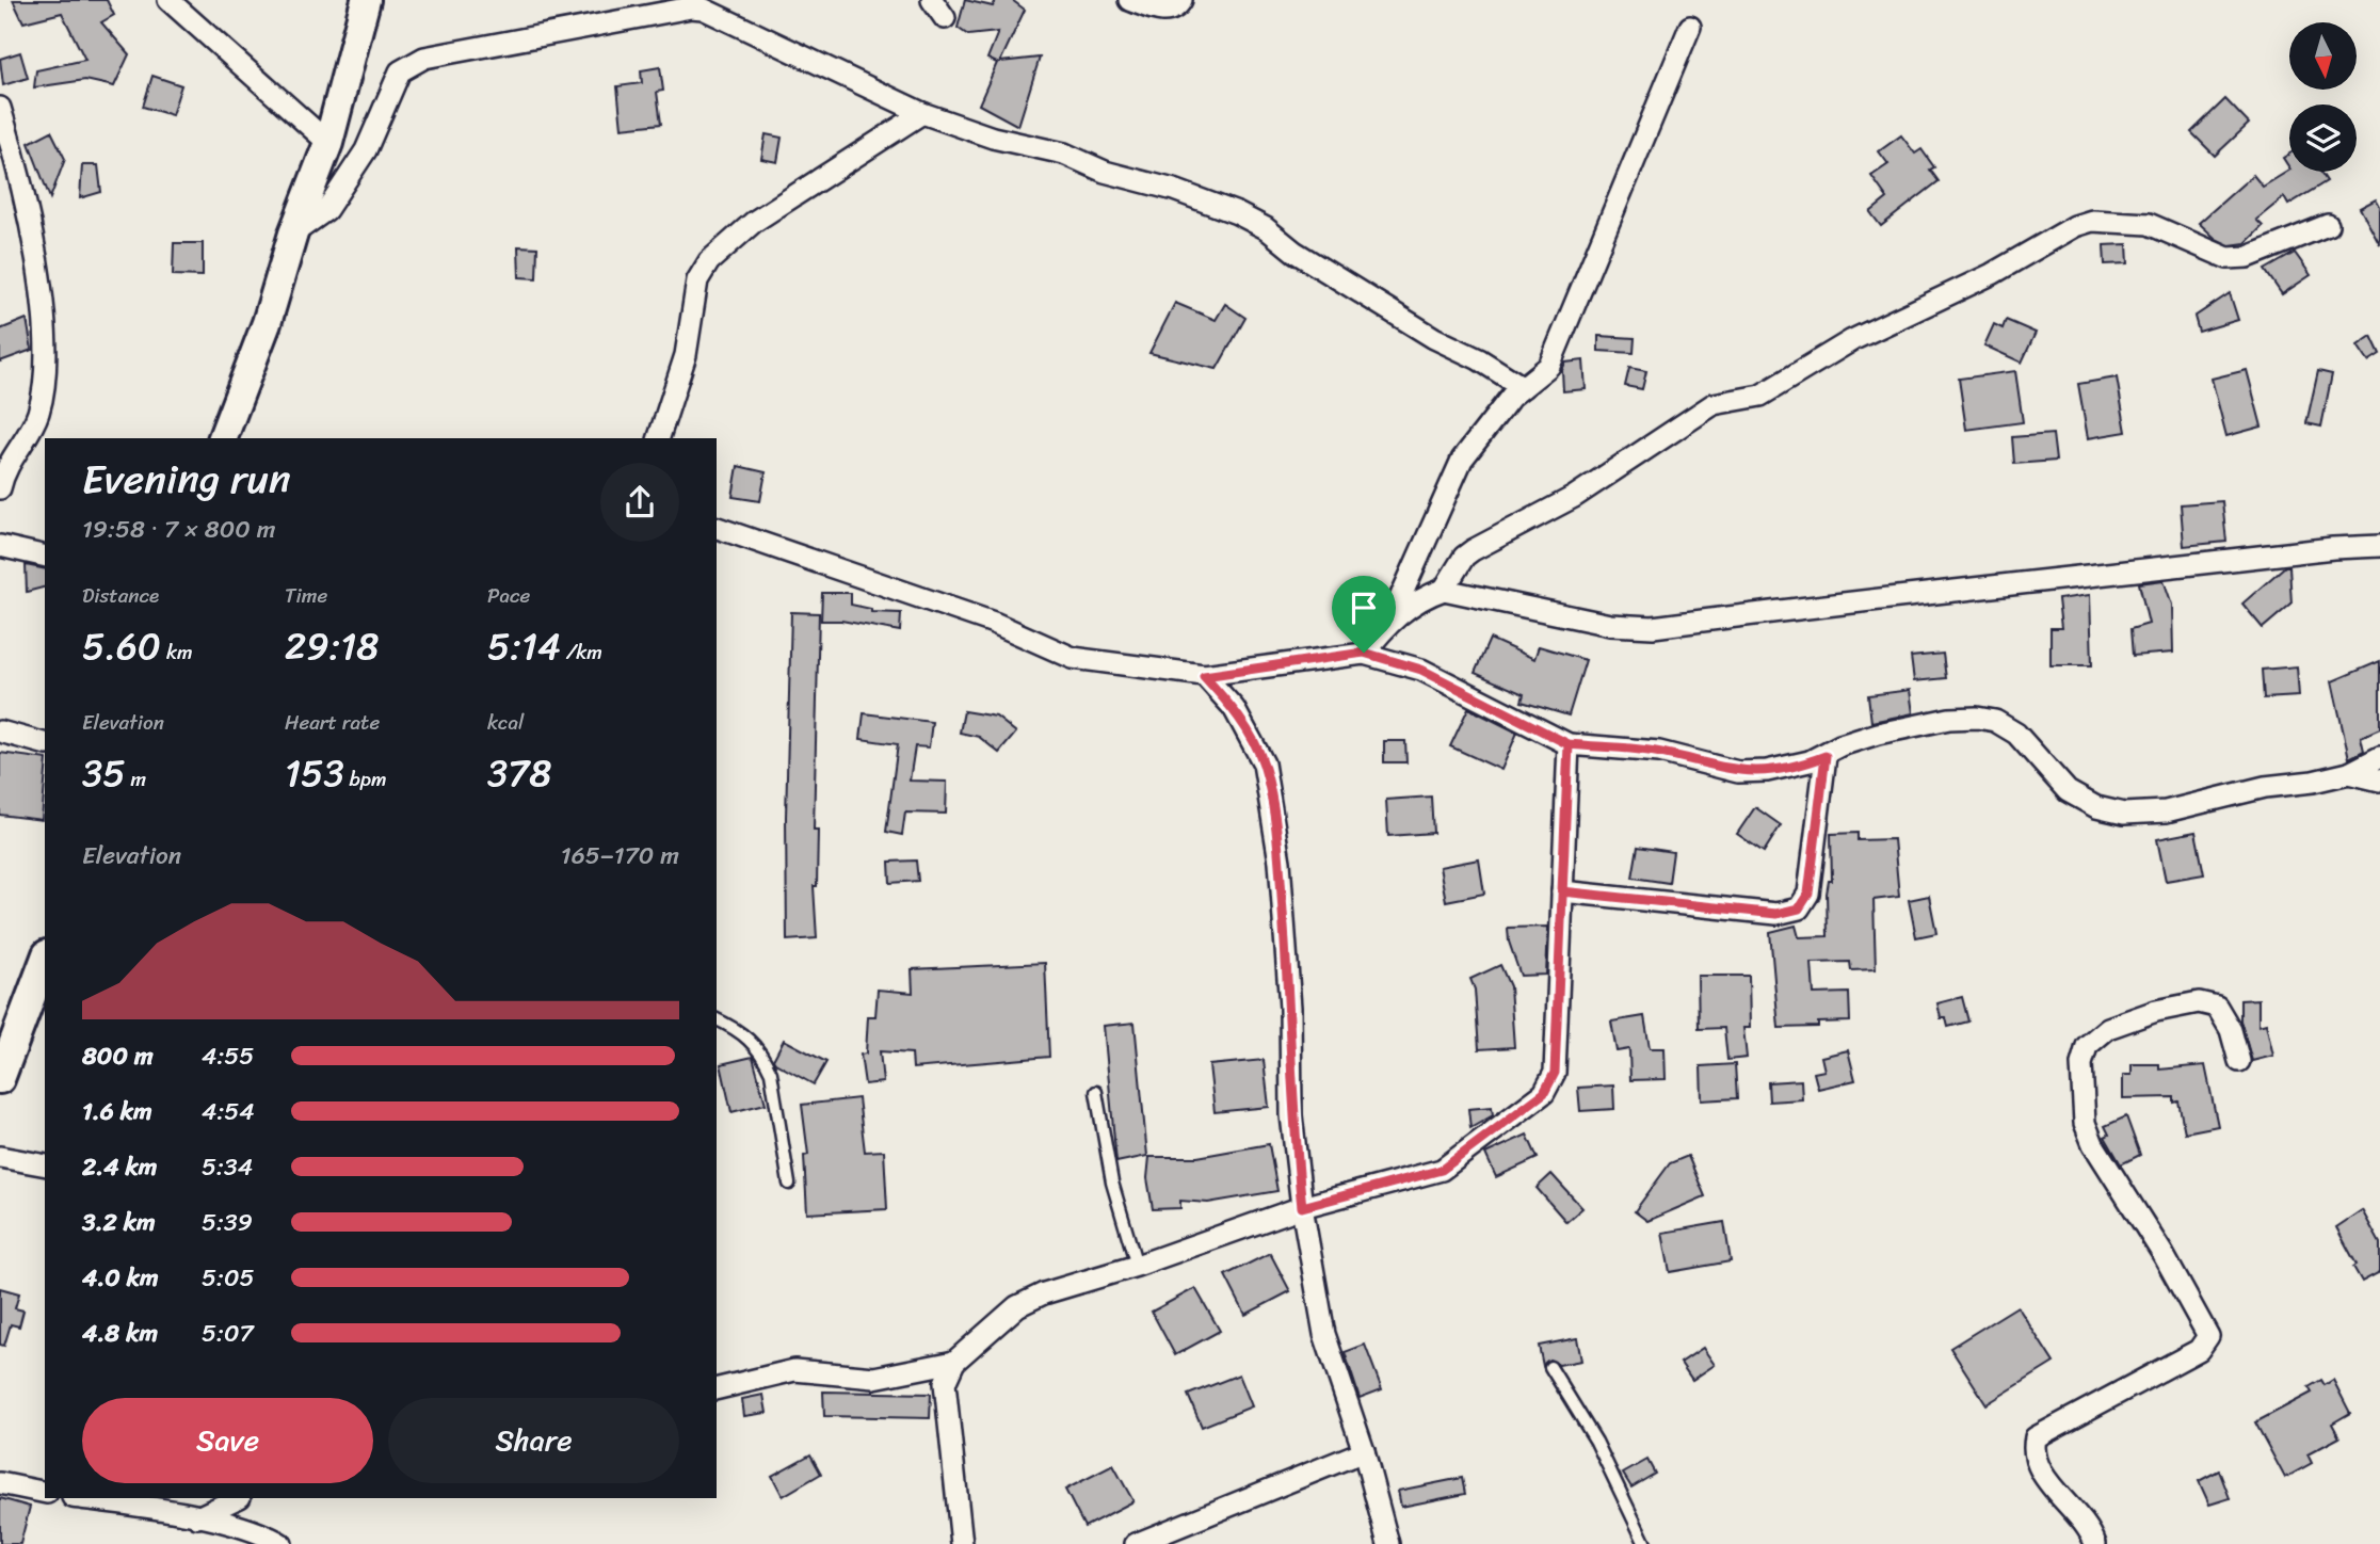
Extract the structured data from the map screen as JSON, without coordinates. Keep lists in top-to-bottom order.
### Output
{
  "north": "bottom",
  "page": {
    "heading": ["Evening run", "19:58 · 7 × 800 m"],
    "stats": [
      ["Distance", "5.60 km"],
      ["Time", "29:18"],
      ["Pace", "5:14 /km"],
      ["Elevation", "35 m"],
      ["Heart rate", "153 bpm"],
      ["kcal", "378"]
    ],
    "chart": ["Elevation", "165–170 m"],
    "list": [
      {
        "name": "800 m",
        "note": "4:55"
      },
      {
        "name": "1.6 km",
        "note": "4:54"
      },
      {
        "name": "2.4 km",
        "note": "5:34"
      },
      {
        "name": "3.2 km",
        "note": "5:39"
      },
      {
        "name": "4.0 km",
        "note": "5:05"
      },
      {
        "name": "4.8 km",
        "note": "5:07"
      }
    ],
    "buttons": ["Save", "Share"]
  }
}
